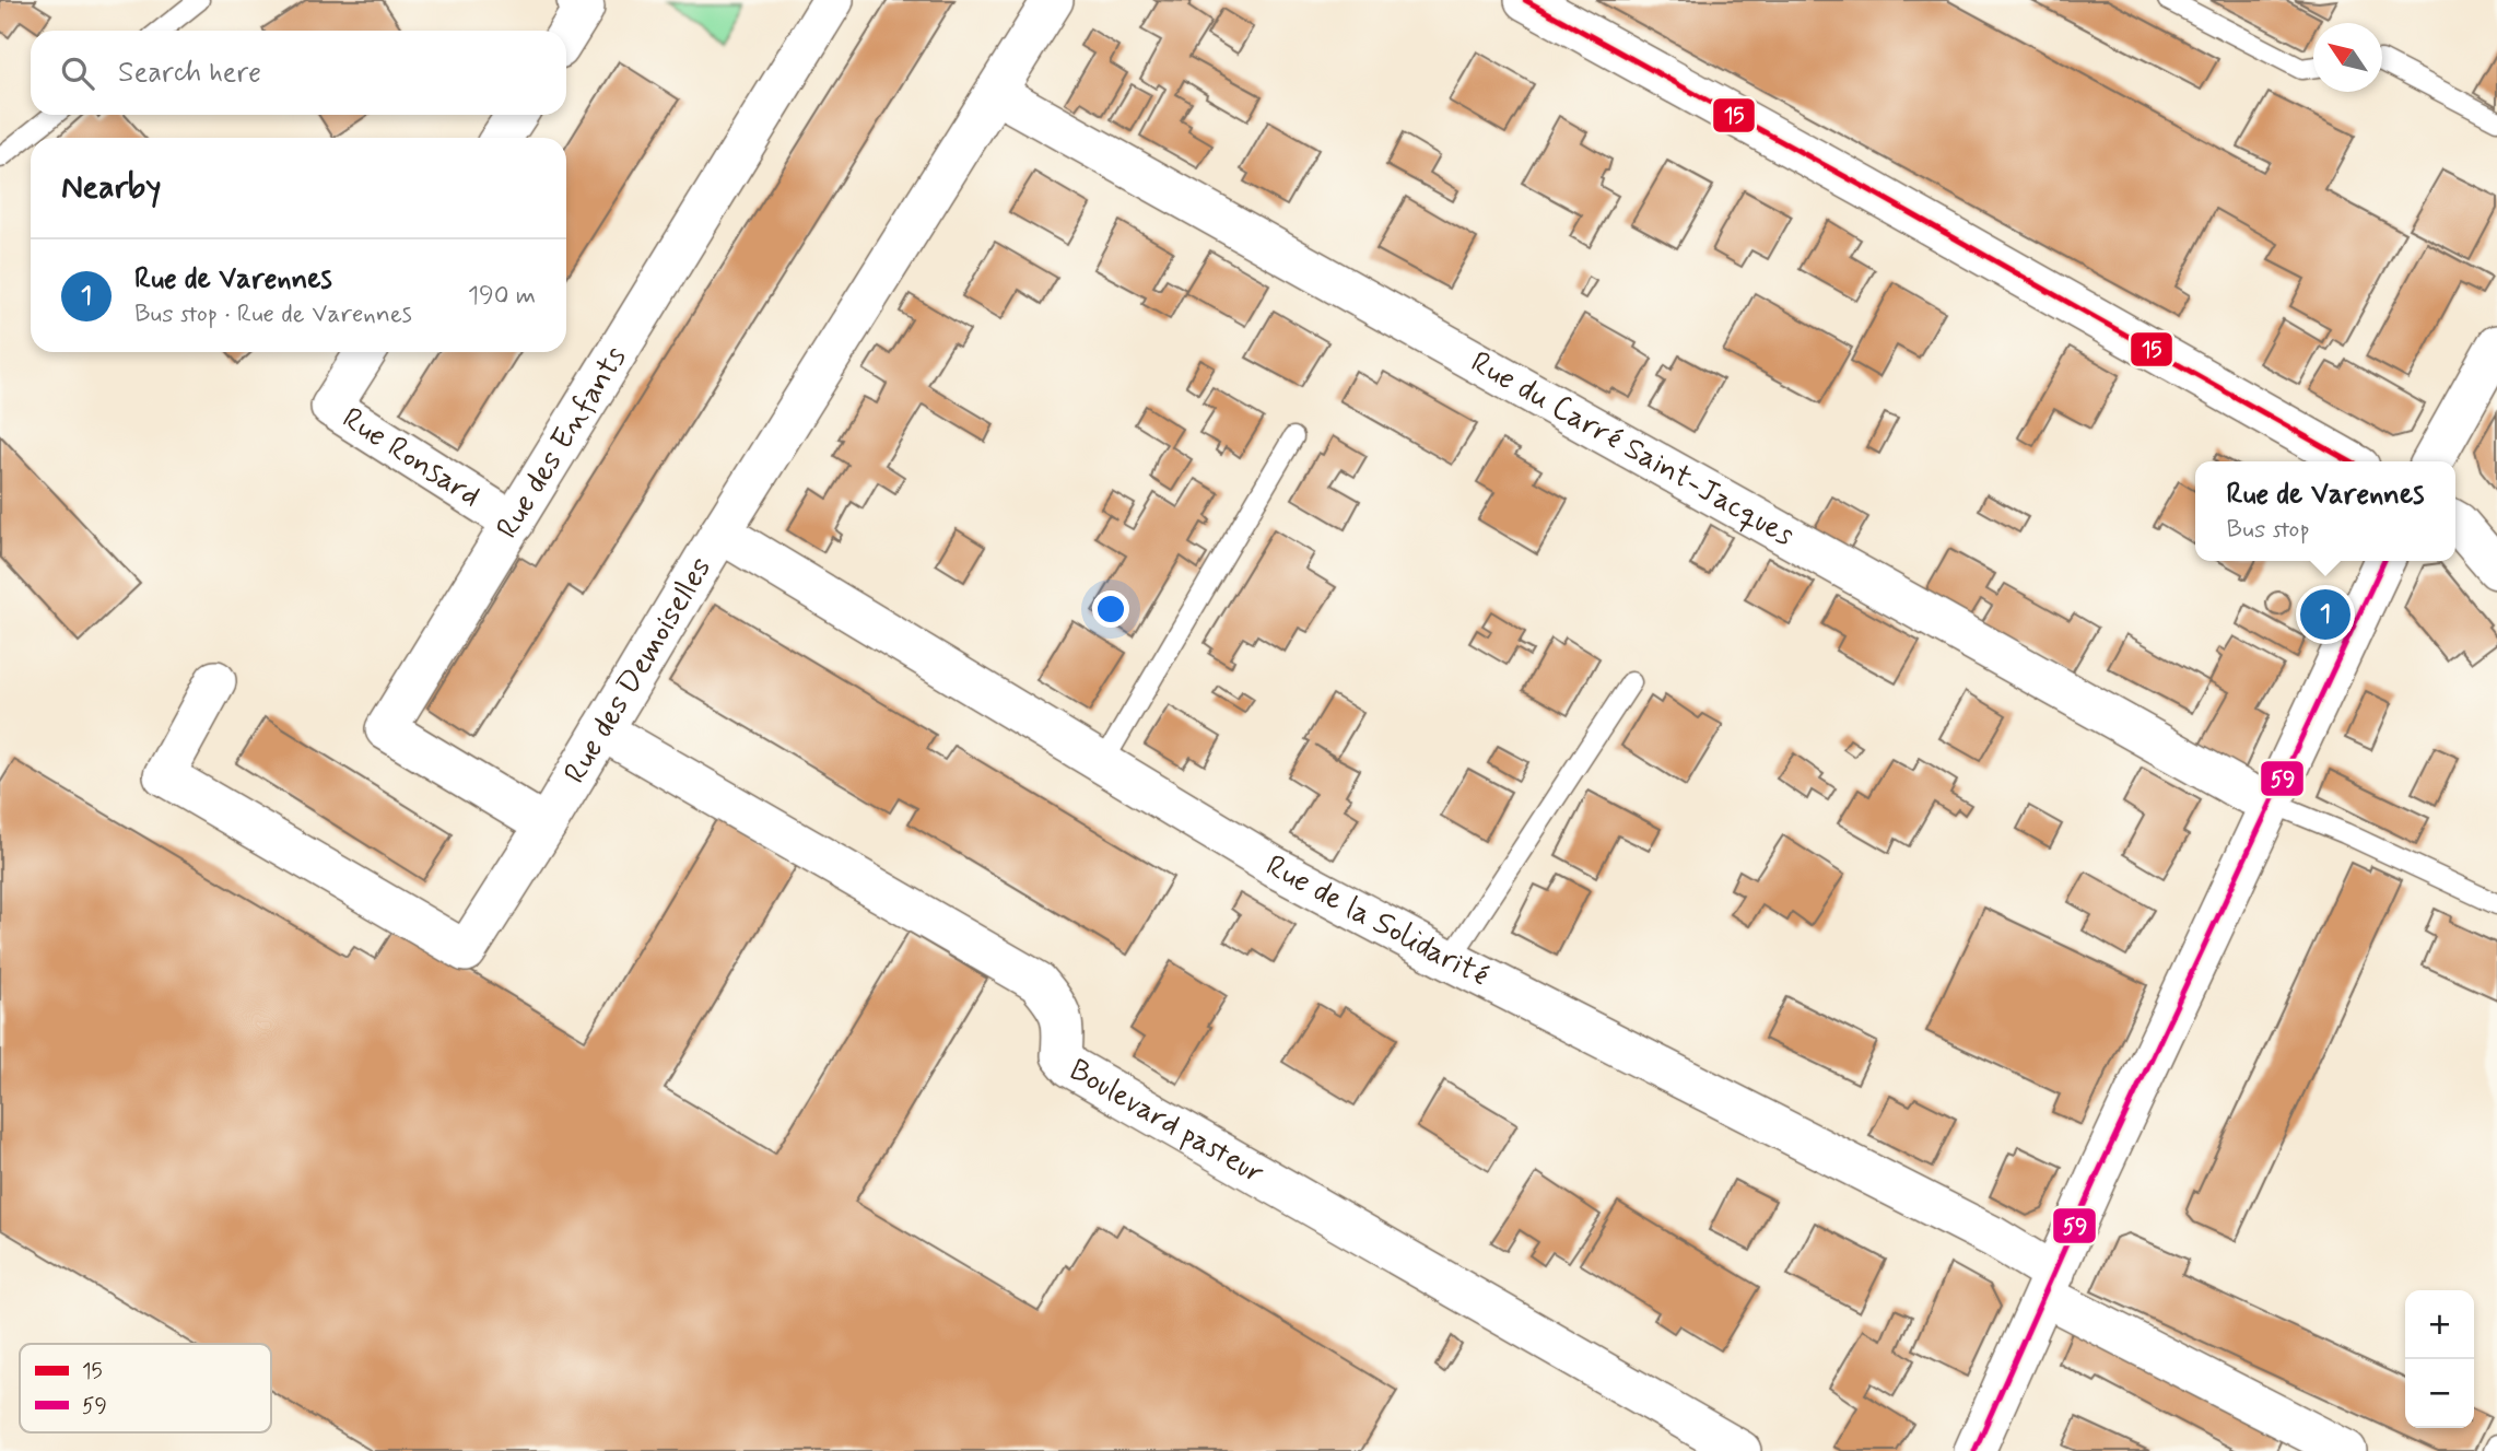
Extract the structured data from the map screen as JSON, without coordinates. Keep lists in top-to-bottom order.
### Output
{
  "streets": {
    "street": [
      "Rue des Enfants",
      "Rue du Carré Saint-Jacques",
      "Rue Ronsard",
      "Rue des Demoiselles",
      "Rue de la Solidarité",
      "Boulevard pasteur"
    ]
  },
  "crossings": [
    ["Rue des Enfants", "Rue Ronsard"],
    ["Rue des Enfants", "Rue des Demoiselles"],
    ["Rue du Carré Saint-Jacques", "Rue des Demoiselles"],
    ["Rue des Demoiselles", "Rue de la Solidarité"],
    ["Rue des Demoiselles", "Boulevard pasteur"]
  ],
  "lines": ["transit line 15", "transit line 59"],
  "legend": ["15", "59"],
  "north": "top left",
  "page": {
    "search": "Search here",
    "heading": "Nearby",
    "list": [
      {
        "mark": "1",
        "name": "Rue de Varennes",
        "note": "Bus stop · Rue de Varennes",
        "value": "190 m"
      }
    ],
    "popup": ["Rue de Varennes", "Bus stop"],
    "pins": "1",
    "map_buttons": ["+", "−"]
  }
}
